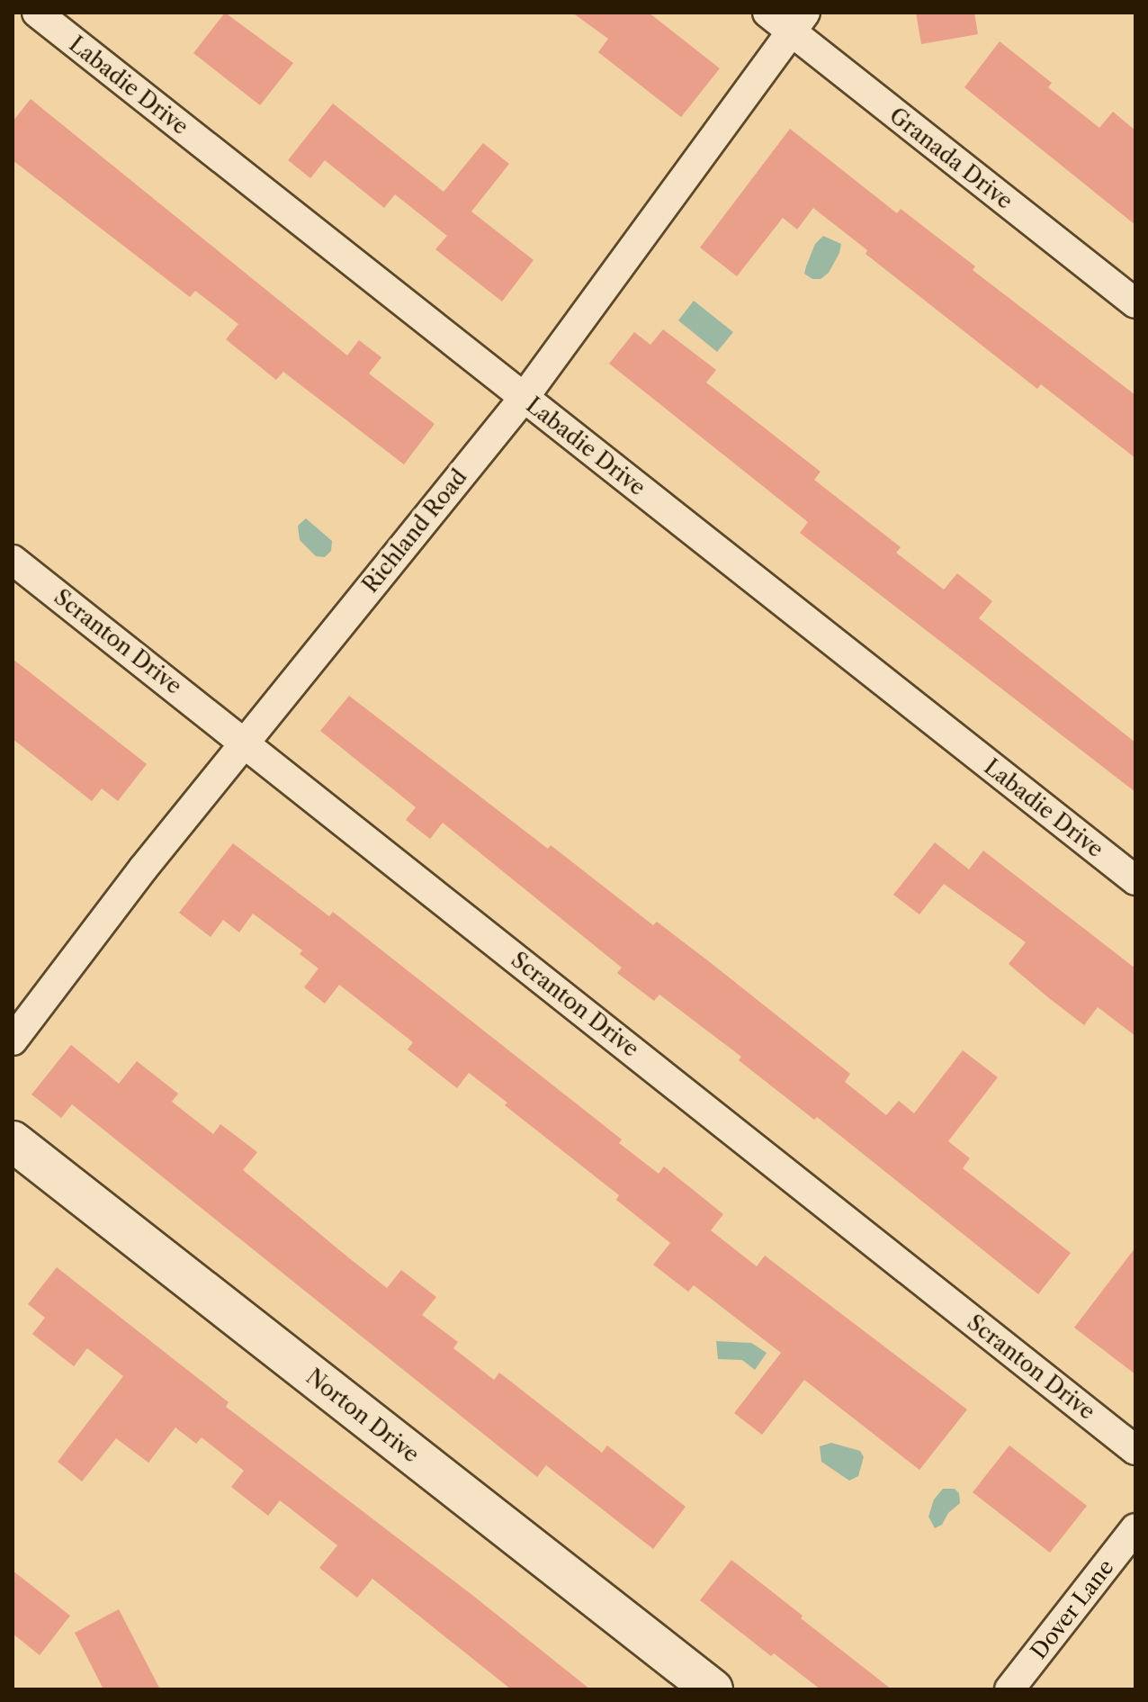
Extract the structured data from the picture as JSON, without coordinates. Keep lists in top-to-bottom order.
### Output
{
  "streets": {
    "street": [
      "Labadie Drive",
      "Granada Drive",
      "Richland Road",
      "Scranton Drive",
      "Norton Drive",
      "Dover Lane"
    ]
  },
  "crossings": [
    ["Labadie Drive", "Richland Road"],
    ["Granada Drive", "Richland Road"],
    ["Richland Road", "Scranton Drive"]
  ]
}
